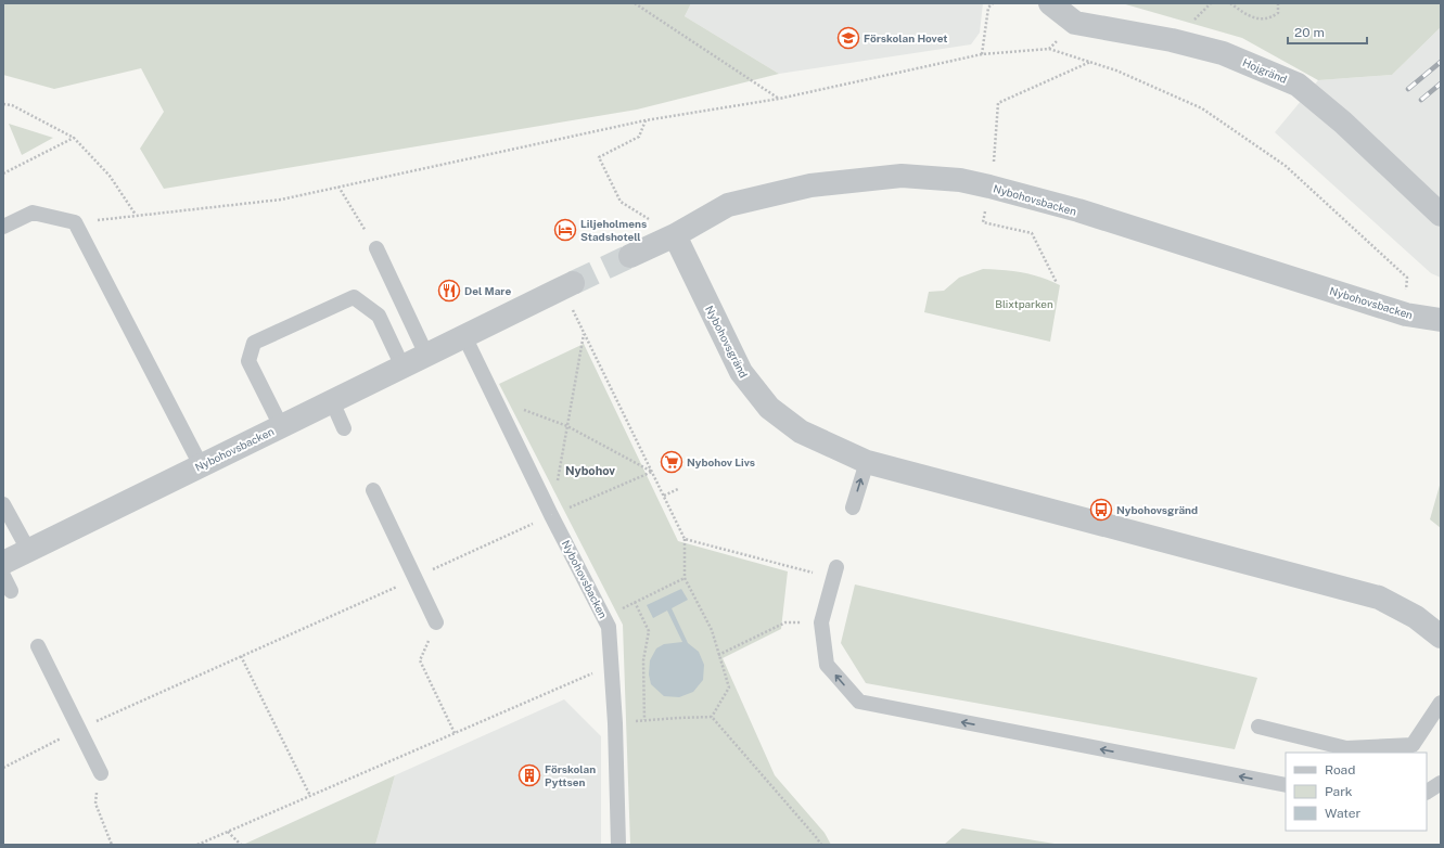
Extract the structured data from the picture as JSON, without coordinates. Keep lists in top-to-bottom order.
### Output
{
  "streets": {
    "street": ["Hojgränd", "Nybohovsbacken", "Nybohovsgränd"]
  },
  "crossings": [
    ["Nybohovsbacken", "Nybohovsgränd"]
  ],
  "districts": ["Nybohov"],
  "parks": ["Blixtparken"],
  "places": {
    "school or university": ["Förskolan Hovet"],
    "hotel": ["Liljeholmens Stadshotell"],
    "restaurant": ["Del Mare"],
    "supermarket": ["Nybohov Livs"],
    "bus stop": ["Nybohovsgränd"],
    "building": ["Förskolan Pyttsen"]
  },
  "legend": ["Road", "Park", "Water"],
  "scale_bar": "20 m"
}
